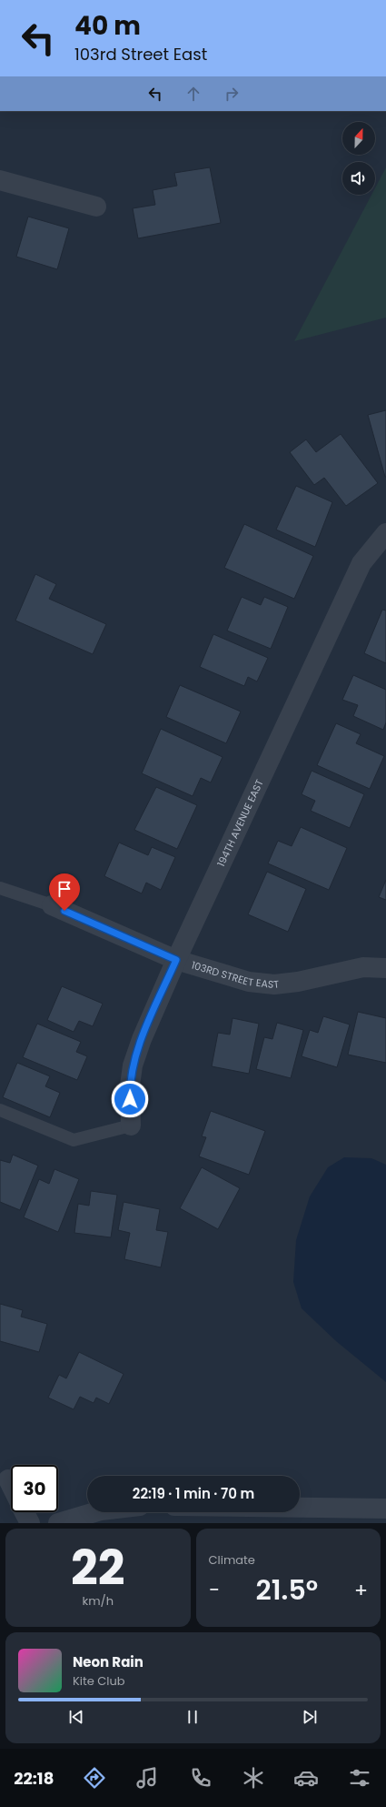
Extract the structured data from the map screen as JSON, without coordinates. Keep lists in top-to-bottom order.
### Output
{
  "streets": {
    "street": ["194TH AVENUE EAST", "103RD STREET EAST"]
  },
  "crossings": [
    ["194TH AVENUE EAST", "103RD STREET EAST"]
  ],
  "north": "top",
  "page": {
    "turn": ["40 m", "103rd Street East"],
    "limit": "30",
    "trip": "22:19 · 1 min · 70 m",
    "tile": [
      ["22", "km/h"],
      "Climate"
    ],
    "heat": ["−", "21.5°", "+"],
    "song": ["Neon Rain", "Kite Club"],
    "tabs": "22:18"
  }
}
